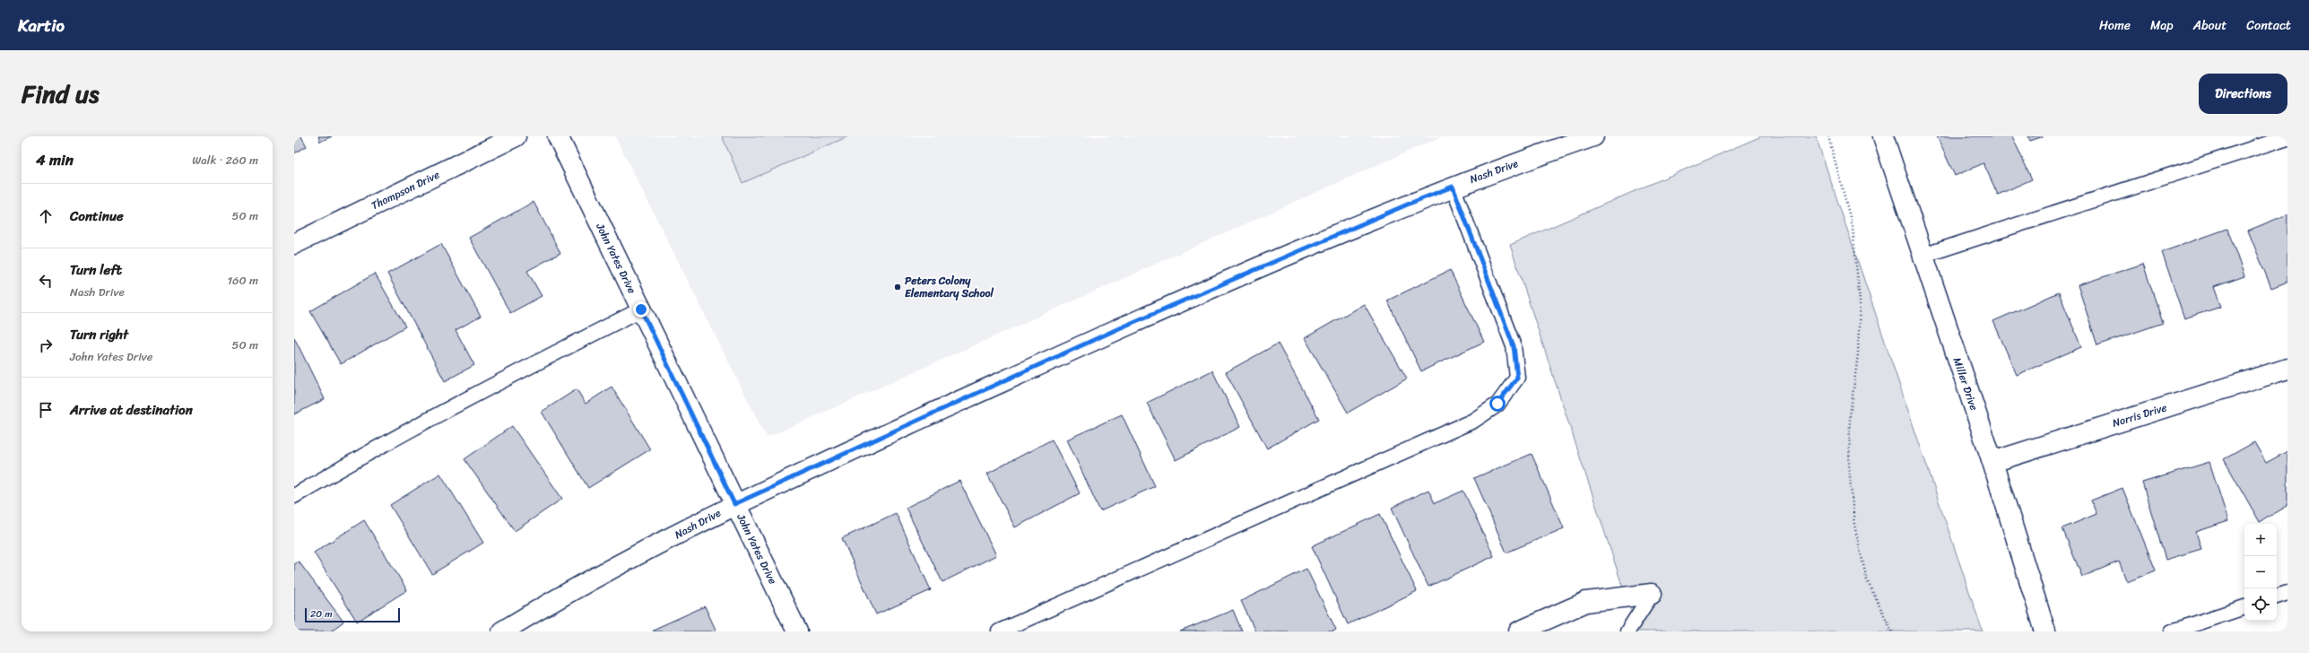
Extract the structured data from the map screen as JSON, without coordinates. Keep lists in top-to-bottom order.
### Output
{
  "streets": {
    "street": [
      "Nash Drive",
      "Thompson Drive",
      "John Yates Drive",
      "Miller Drive",
      "Norris Drive"
    ]
  },
  "crossings": [
    ["Nash Drive", "John Yates Drive"],
    ["Miller Drive", "Norris Drive"]
  ],
  "places": ["Peters Colony Elementary School"],
  "scale_bar": "20 m",
  "page": {
    "header": "Kartio",
    "nav": [
      "Home",
      "Map",
      "About",
      "Contact"
    ],
    "title": "Find us",
    "buttons": "Directions",
    "heading": ["4 min", "Walk · 260 m"],
    "list": [
      ["Continue", "50 m"],
      ["Turn left", "Nash Drive", "160 m"],
      ["Turn right", "John Yates Drive", "50 m"],
      "Arrive at destination"
    ],
    "map_buttons": ["+", "−"],
    "scale": "20 m"
  }
}
